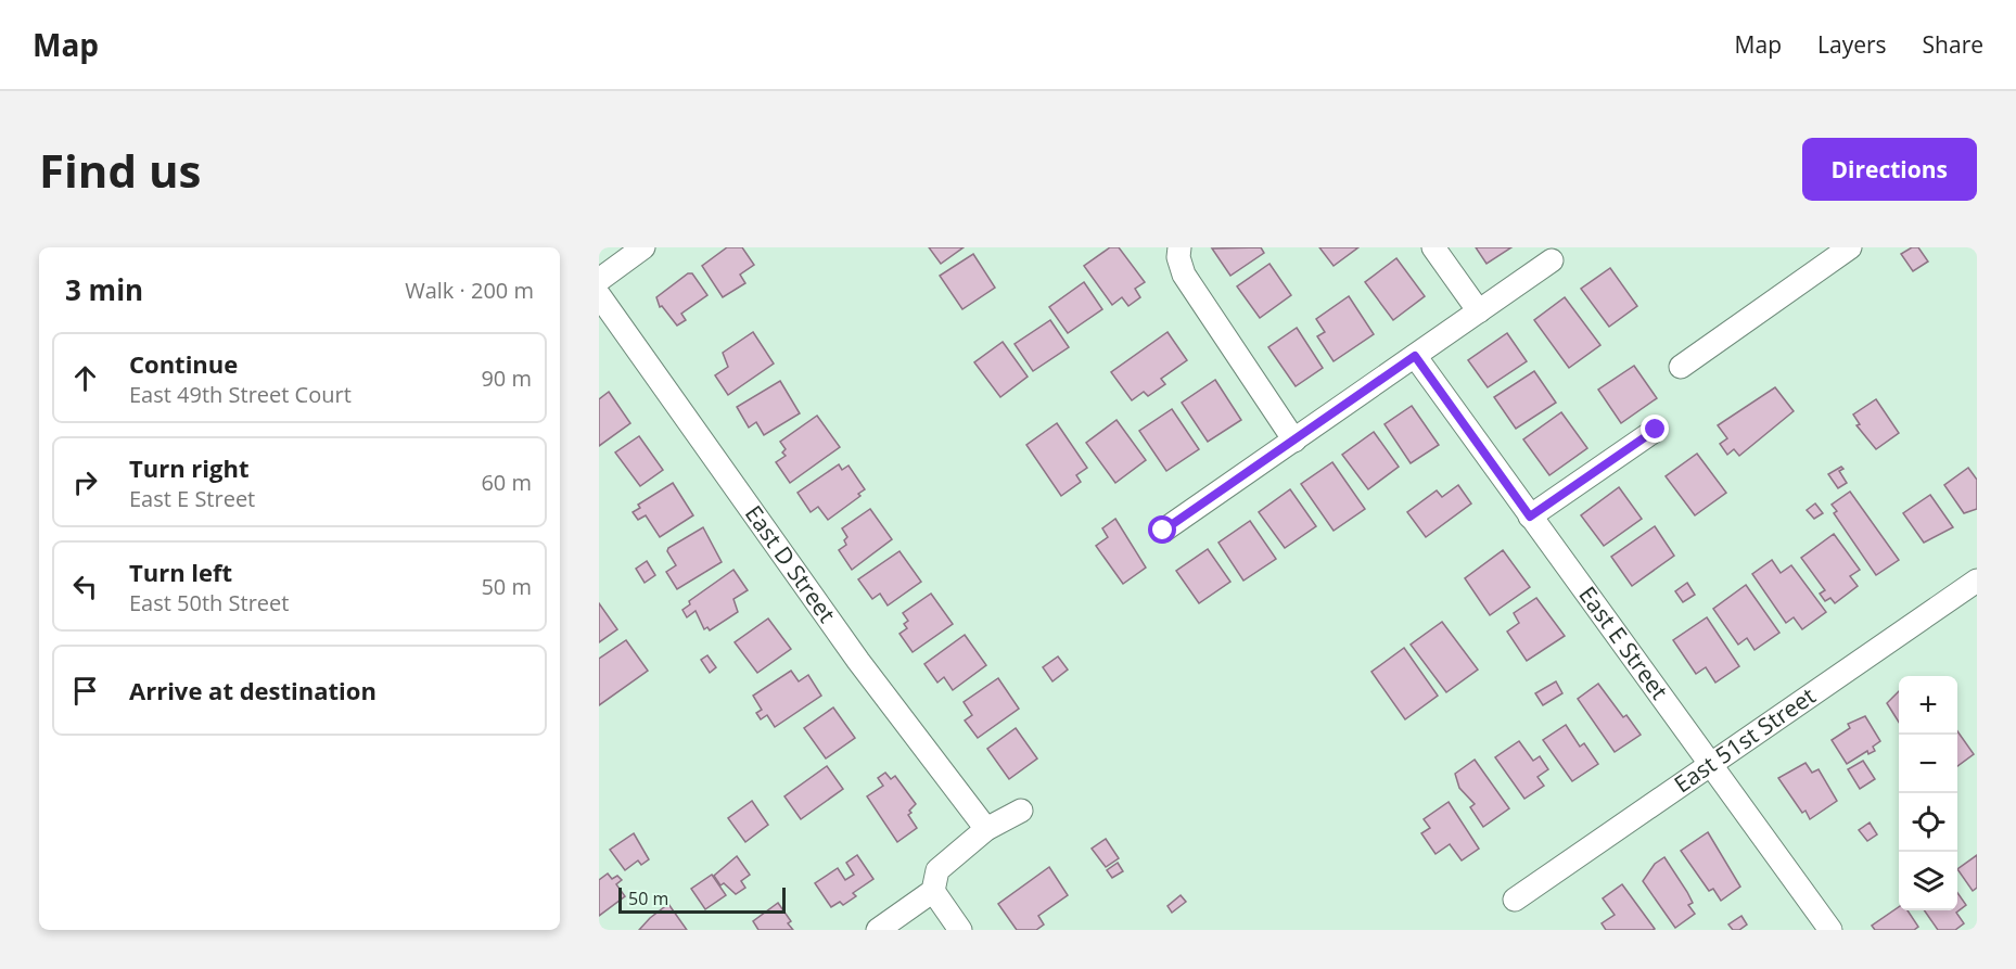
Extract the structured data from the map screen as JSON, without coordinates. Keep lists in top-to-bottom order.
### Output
{
  "streets": {
    "street": ["East D Street", "East E Street", "East 51st Street"]
  },
  "crossings": [
    ["East E Street", "East 51st Street"]
  ],
  "scale_bar": "50 m",
  "page": {
    "header": "Map",
    "nav": ["Map", "Layers", "Share"],
    "buttons": "Directions",
    "title": "Find us",
    "heading": ["3 min", "Walk · 200 m"],
    "list": [
      ["Continue", "East 49th Street Court", "90 m"],
      ["Turn right", "East E Street", "60 m"],
      ["Turn left", "East 50th Street", "50 m"],
      "Arrive at destination"
    ],
    "map_buttons": ["+", "−"],
    "scale": "50 m"
  }
}
